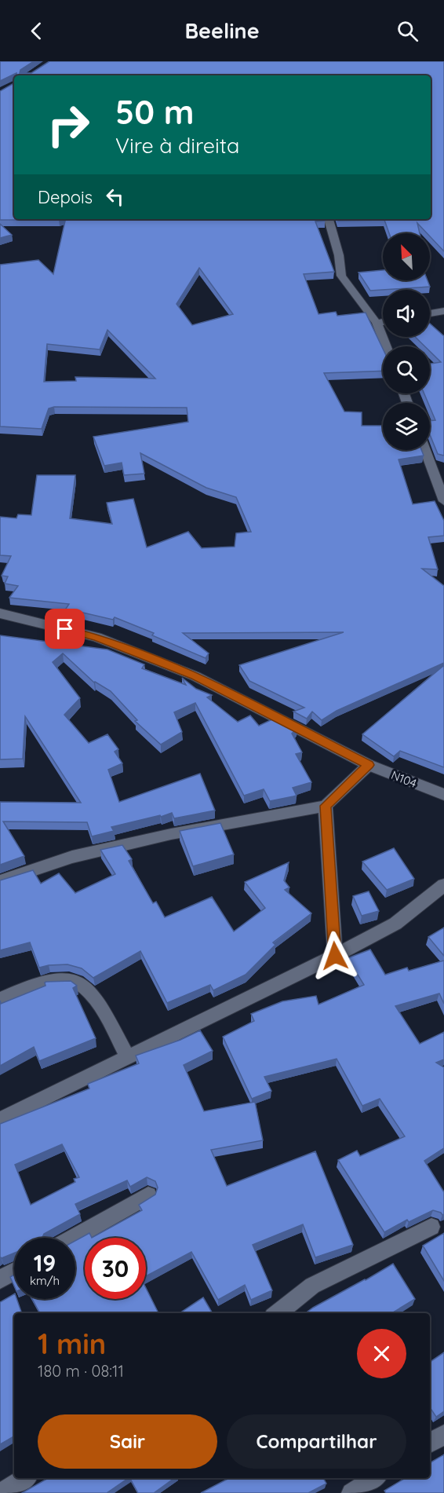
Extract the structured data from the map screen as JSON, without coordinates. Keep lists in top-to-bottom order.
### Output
{
  "streets": {
    "street": ["N104"]
  },
  "north": "top left",
  "page": {
    "header": "Beeline",
    "turn": ["50 m", "Vire à direita"],
    "then": "Depois",
    "speed": "19 km/h",
    "limit": "30",
    "heading": ["1 min", "180 m · 08:11"],
    "buttons": ["Sair", "Compartilhar"]
  }
}
